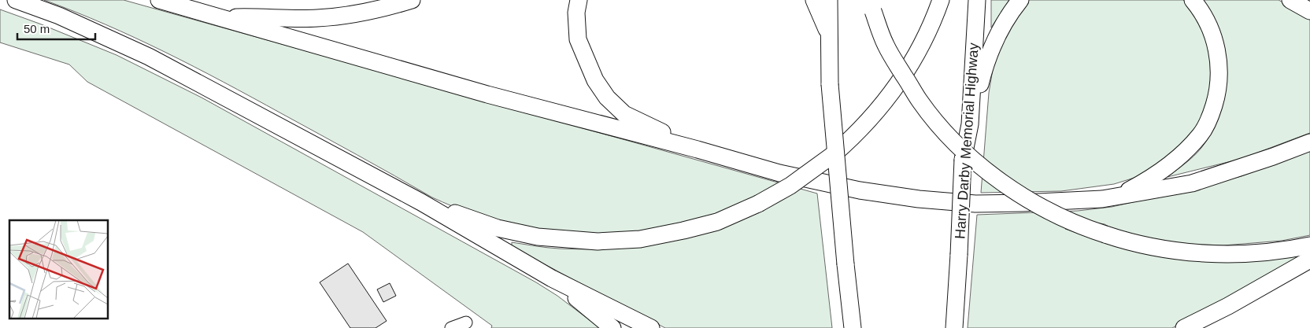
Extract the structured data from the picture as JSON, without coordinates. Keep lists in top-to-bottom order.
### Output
{
  "streets": {
    "highway": ["Harry Darby Memorial Highway"]
  },
  "scale_bar": "50 m"
}
